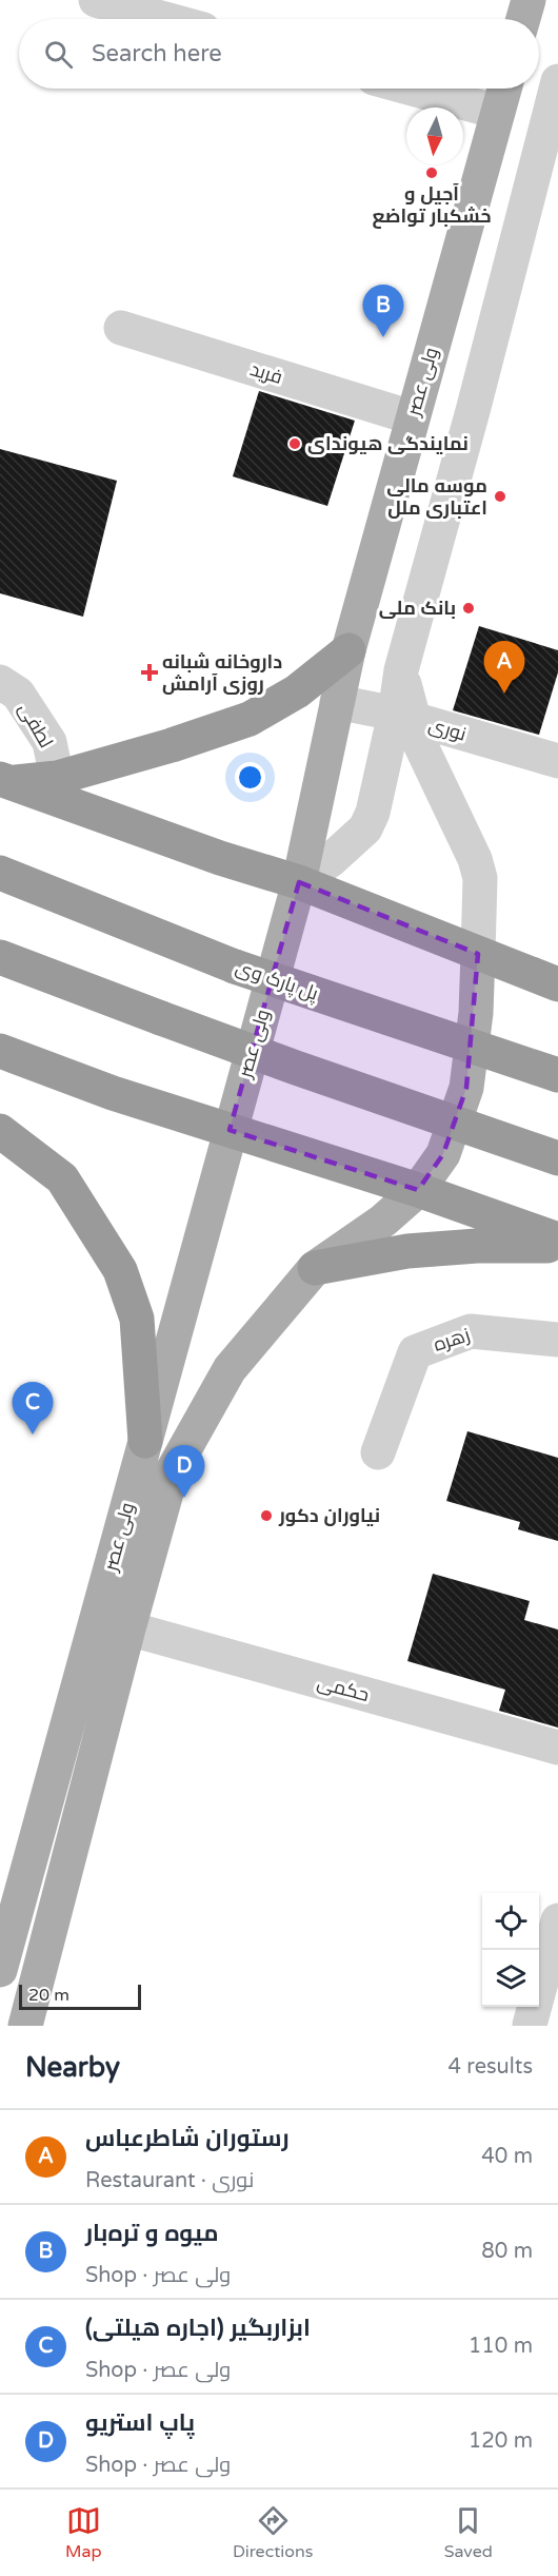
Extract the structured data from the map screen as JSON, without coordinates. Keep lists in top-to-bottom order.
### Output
{
  "streets": {
    "highway": ["پل پارک وی"],
    "main road": ["ولی عصر"],
    "street": [
      "فرید",
      "لطفی",
      "نوری",
      "زهره",
      "حکمی"
    ]
  },
  "crossings": [
    ["فرید", "ولی عصر"],
    ["ولی عصر", "نوری"],
    ["ولی عصر", "حکمی"]
  ],
  "places": {
    "other": [
      "آجیل و خشکبار تواضع",
      "نمایندگی هیوندای",
      "موسه مالی اعتباری ملل",
      "بانک ملی",
      "نیاوران دکور"
    ],
    "health": ["داروخانه شبانه روزی آرامش"]
  },
  "scale_bar": "20 m",
  "north": "bottom",
  "page": {
    "search": "Search here",
    "pins": [
      "B",
      "A",
      "C",
      "D"
    ],
    "scale": "20 m",
    "heading": ["Nearby", "4 results"],
    "list": [
      {
        "mark": "A",
        "name": "رستوران شاطرعباس",
        "note": "Restaurant · نوری",
        "value": "40 m"
      },
      {
        "mark": "B",
        "name": "میوه و تره‌بار",
        "note": "Shop · ولی عصر",
        "value": "80 m"
      },
      {
        "mark": "C",
        "name": "ابزاربگیر (اجاره هیلتی)",
        "note": "Shop · ولی عصر",
        "value": "110 m"
      },
      {
        "mark": "D",
        "name": "پاپ استریو",
        "note": "Shop · ولی عصر",
        "value": "120 m"
      }
    ],
    "nav": ["Map", "Directions", "Saved"]
  }
}
